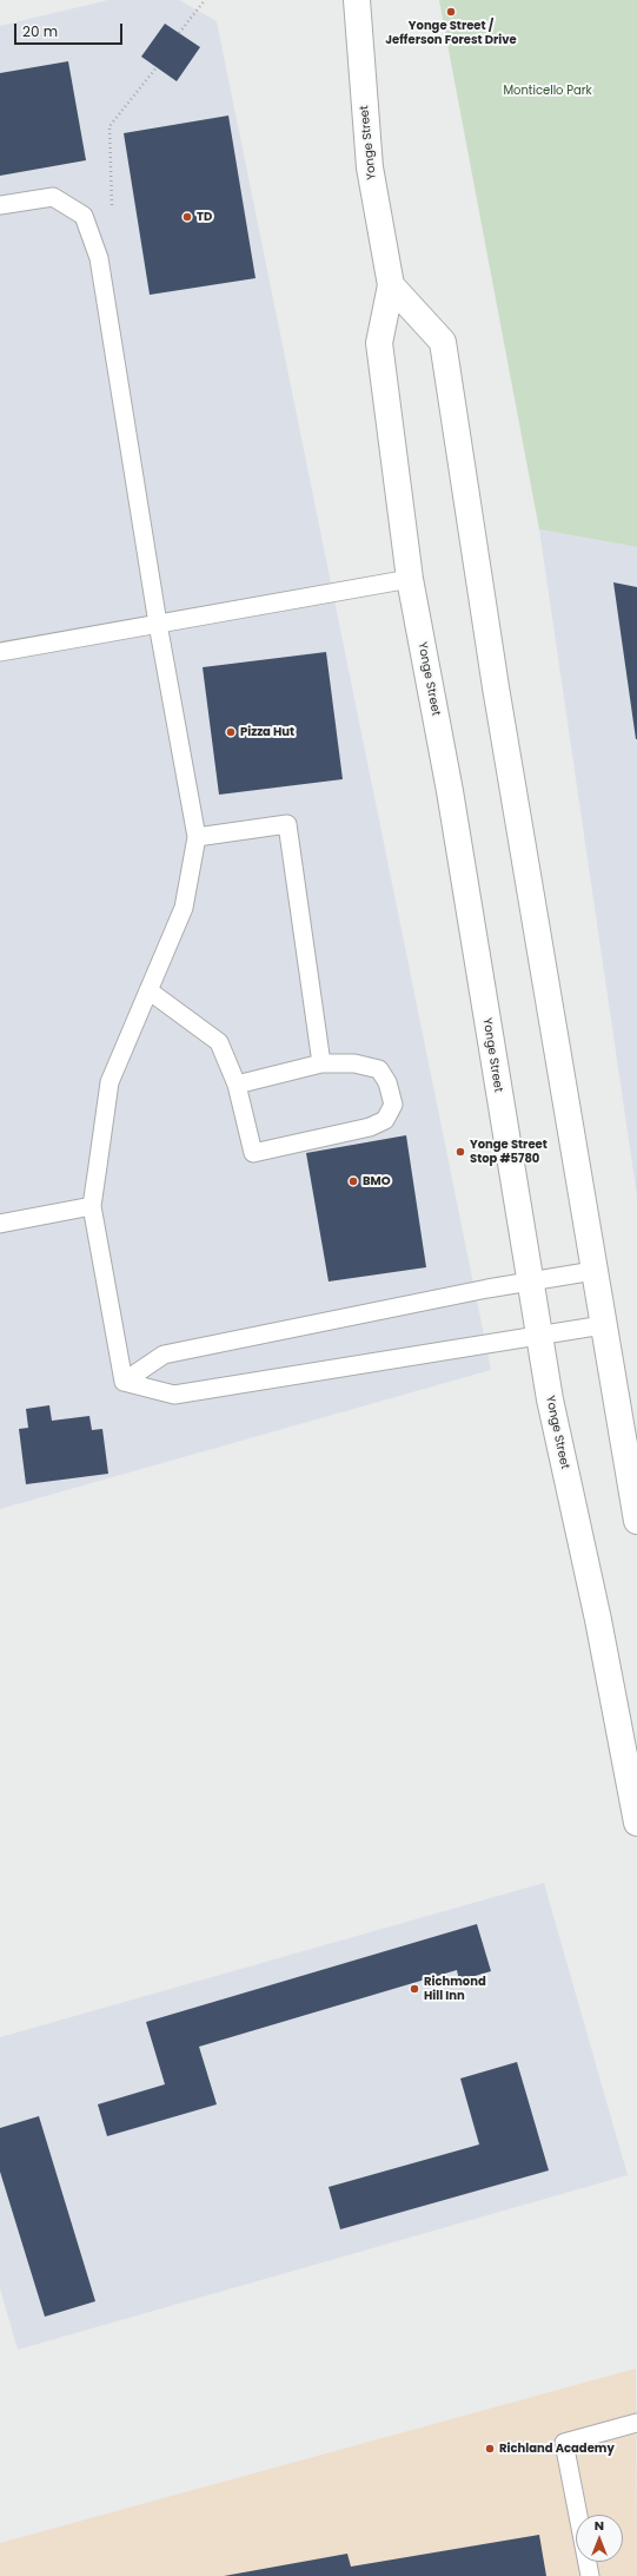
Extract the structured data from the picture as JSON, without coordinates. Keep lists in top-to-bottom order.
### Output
{
  "streets": {
    "main road": ["Yonge Street"]
  },
  "parks": ["Monticello Park"],
  "places": [
    "Yonge Street / Jefferson Forest Drive",
    "TD",
    "Pizza Hut",
    "Yonge Street Stop #5780",
    "BMO",
    "Richmond Hill Inn",
    "Richland Academy"
  ],
  "scale_bar": "20 m",
  "north": "top"
}
